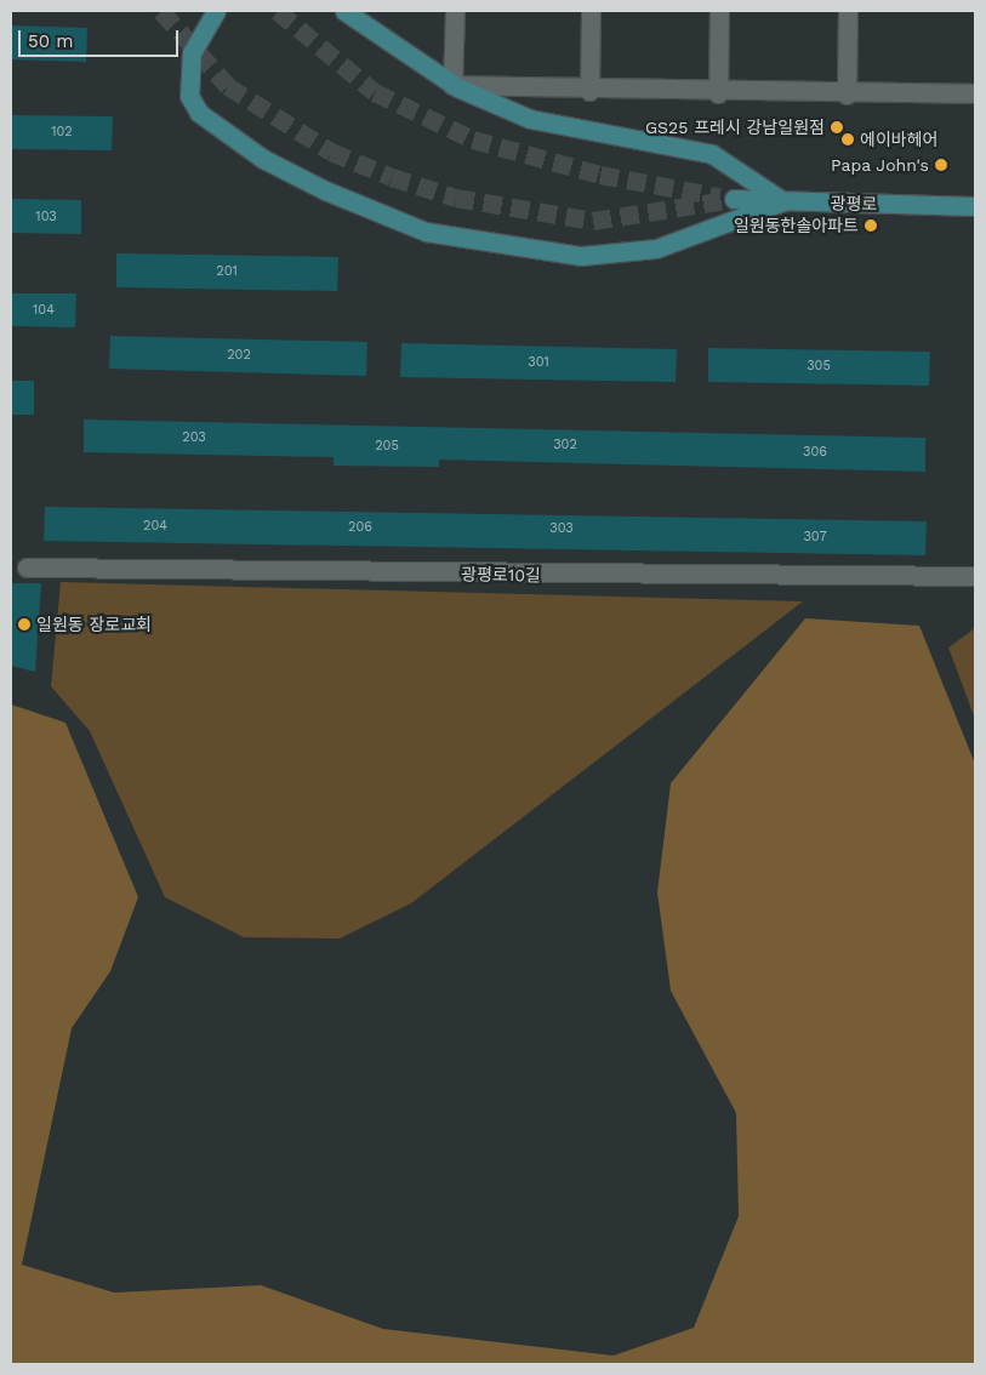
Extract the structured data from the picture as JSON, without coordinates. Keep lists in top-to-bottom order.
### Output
{
  "streets": {
    "main road": ["광평로"],
    "street": ["광평로10길"]
  },
  "places": [
    "GS25 프레시 강남일원점",
    "에이바헤어",
    "Papa John's",
    "일원동한솔아파트",
    "일원동 장로교회"
  ],
  "house_numbers": [
    "102",
    "103",
    "201",
    "104",
    "202",
    "301",
    "305",
    "203",
    "302",
    "205",
    "306",
    "204",
    "206",
    "303",
    "307"
  ],
  "scale_bar": "50 m"
}
